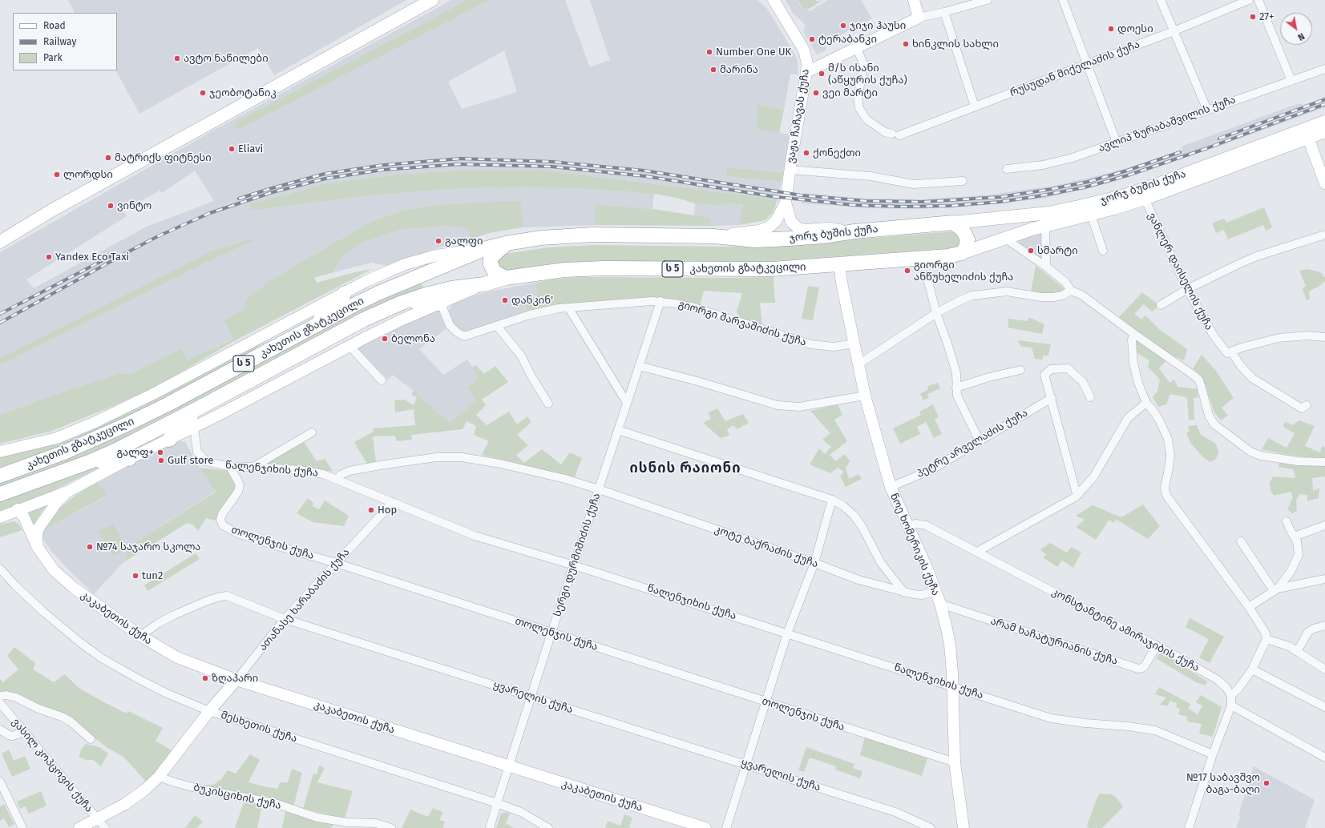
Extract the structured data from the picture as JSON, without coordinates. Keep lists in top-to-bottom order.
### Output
{
  "streets": {
    "highway": ["ჯორჯ ბუშის ქუჩა", "კახეთის გზატკეცილი", "ს 5"],
    "street": [
      "რუსუდან მიქელაძის ქუჩა",
      "ვაჟა ჩაჩავას ქუჩა",
      "ავლიპ ზურაბაშვილის ქუჩა",
      "ვანლერ დაისელის ქუჩა",
      "გიორგი შარვაშიძის ქუჩა",
      "პეტრე არველაძის ქუჩა",
      "წალენჯიხის ქუჩა",
      "თოლენჯის ქუჩა",
      "ნოე ხომერიკის ქუჩა",
      "კოტე ბაქრაძის ქუჩა",
      "სერგი დურმიშიძის ქუჩა",
      "ათანასე ხარაბაძის ქუჩა",
      "კაკაბეთის ქუჩა",
      "კონსტანტინე ამირაჯიბის ქუჩა",
      "არამ ხაჩატურიანის ქუჩა",
      "ყვარელის ქუჩა",
      "მესხეთის ქუჩა",
      "ვასილ კოპცოვის ქუჩა",
      "ბუკისციხის ქუჩა"
    ]
  },
  "crossings": [
    ["ვაჟა ჩაჩავას ქუჩა", "ჯორჯ ბუშის ქუჩა"],
    ["ვაჟა ჩაჩავას ქუჩა", "კახეთის გზატკეცილი"],
    ["ჯორჯ ბუშის ქუჩა", "კახეთის გზატკეცილი"],
    ["ჯორჯ ბუშის ქუჩა", "ვანლერ დაისელის ქუჩა"],
    ["ჯორჯ ბუშის ქუჩა", "ნოე ხომერიკის ქუჩა"],
    ["კახეთის გზატკეცილი", "გიორგი შარვაშიძის ქუჩა"],
    ["კახეთის გზატკეცილი", "წალენჯიხის ქუჩა"],
    ["კახეთის გზატკეცილი", "ნოე ხომერიკის ქუჩა"],
    ["კახეთის გზატკეცილი", "კაკაბეთის ქუჩა"],
    ["გიორგი შარვაშიძის ქუჩა", "ნოე ხომერიკის ქუჩა"],
    ["გიორგი შარვაშიძის ქუჩა", "სერგი დურმიშიძის ქუჩა"],
    ["პეტრე არველაძის ქუჩა", "ნოე ხომერიკის ქუჩა"],
    ["წალენჯიხის ქუჩა", "თოლენჯის ქუჩა"],
    ["წალენჯიხის ქუჩა", "ნოე ხომერიკის ქუჩა"],
    ["წალენჯიხის ქუჩა", "კოტე ბაქრაძის ქუჩა"],
    ["წალენჯიხის ქუჩა", "სერგი დურმიშიძის ქუჩა"],
    ["წალენჯიხის ქუჩა", "ათანასე ხარაბაძის ქუჩა"],
    ["თოლენჯის ქუჩა", "ნოე ხომერიკის ქუჩა"],
    ["თოლენჯის ქუჩა", "სერგი დურმიშიძის ქუჩა"],
    ["თოლენჯის ქუჩა", "ათანასე ხარაბაძის ქუჩა"],
    ["ნოე ხომერიკის ქუჩა", "კოტე ბაქრაძის ქუჩა"],
    ["ნოე ხომერიკის ქუჩა", "კონსტანტინე ამირაჯიბის ქუჩა"],
    ["ნოე ხომერიკის ქუჩა", "არამ ხაჩატურიანის ქუჩა"],
    ["კოტე ბაქრაძის ქუჩა", "სერგი დურმიშიძის ქუჩა"],
    ["სერგი დურმიშიძის ქუჩა", "კაკაბეთის ქუჩა"],
    ["სერგი დურმიშიძის ქუჩა", "ყვარელის ქუჩა"],
    ["სერგი დურმიშიძის ქუჩა", "მესხეთის ქუჩა"],
    ["ათანასე ხარაბაძის ქუჩა", "კაკაბეთის ქუჩა"],
    ["ათანასე ხარაბაძის ქუჩა", "ყვარელის ქუჩა"],
    ["ათანასე ხარაბაძის ქუჩა", "მესხეთის ქუჩა"],
    ["ათანასე ხარაბაძის ქუჩა", "ვასილ კოპცოვის ქუჩა"],
    ["ათანასე ხარაბაძის ქუჩა", "ბუკისციხის ქუჩა"],
    ["კაკაბეთის ქუჩა", "ყვარელის ქუჩა"],
    ["კონსტანტინე ამირაჯიბის ქუჩა", "არამ ხაჩატურიანის ქუჩა"]
  ],
  "districts": ["ისნის რაიონი"],
  "places": [
    "27+",
    "ჯიჯი ჰაუსი",
    "დოესი",
    "ტერაბანკი",
    "ხინკლის სახლი",
    "Number One UK",
    "ავტო ნაწილები",
    "მარინა",
    "მ/ს ისანი (აწყურის ქუჩა)",
    "ჯეობოტანიკ",
    "ვეი მარტი",
    "Eliavi",
    "ქონექთი",
    "მატრიქს ფიტნესი",
    "ლორდსი",
    "ვინტო",
    "გალფი",
    "სმარტი",
    "Yandex Eco Taxi",
    "გიორგი ანწუხელიძის ქუჩა",
    "დანკინ'",
    "ბელონა",
    "გალფ+",
    "Gulf store",
    "Нор",
    "№74 საჯარო სკოლა",
    "tun2",
    "ზღაპარი",
    "№17 საბავშვო ბაგა-ბაღი"
  ],
  "legend": ["Road", "Railway", "Park"],
  "north": "bottom right"
}
